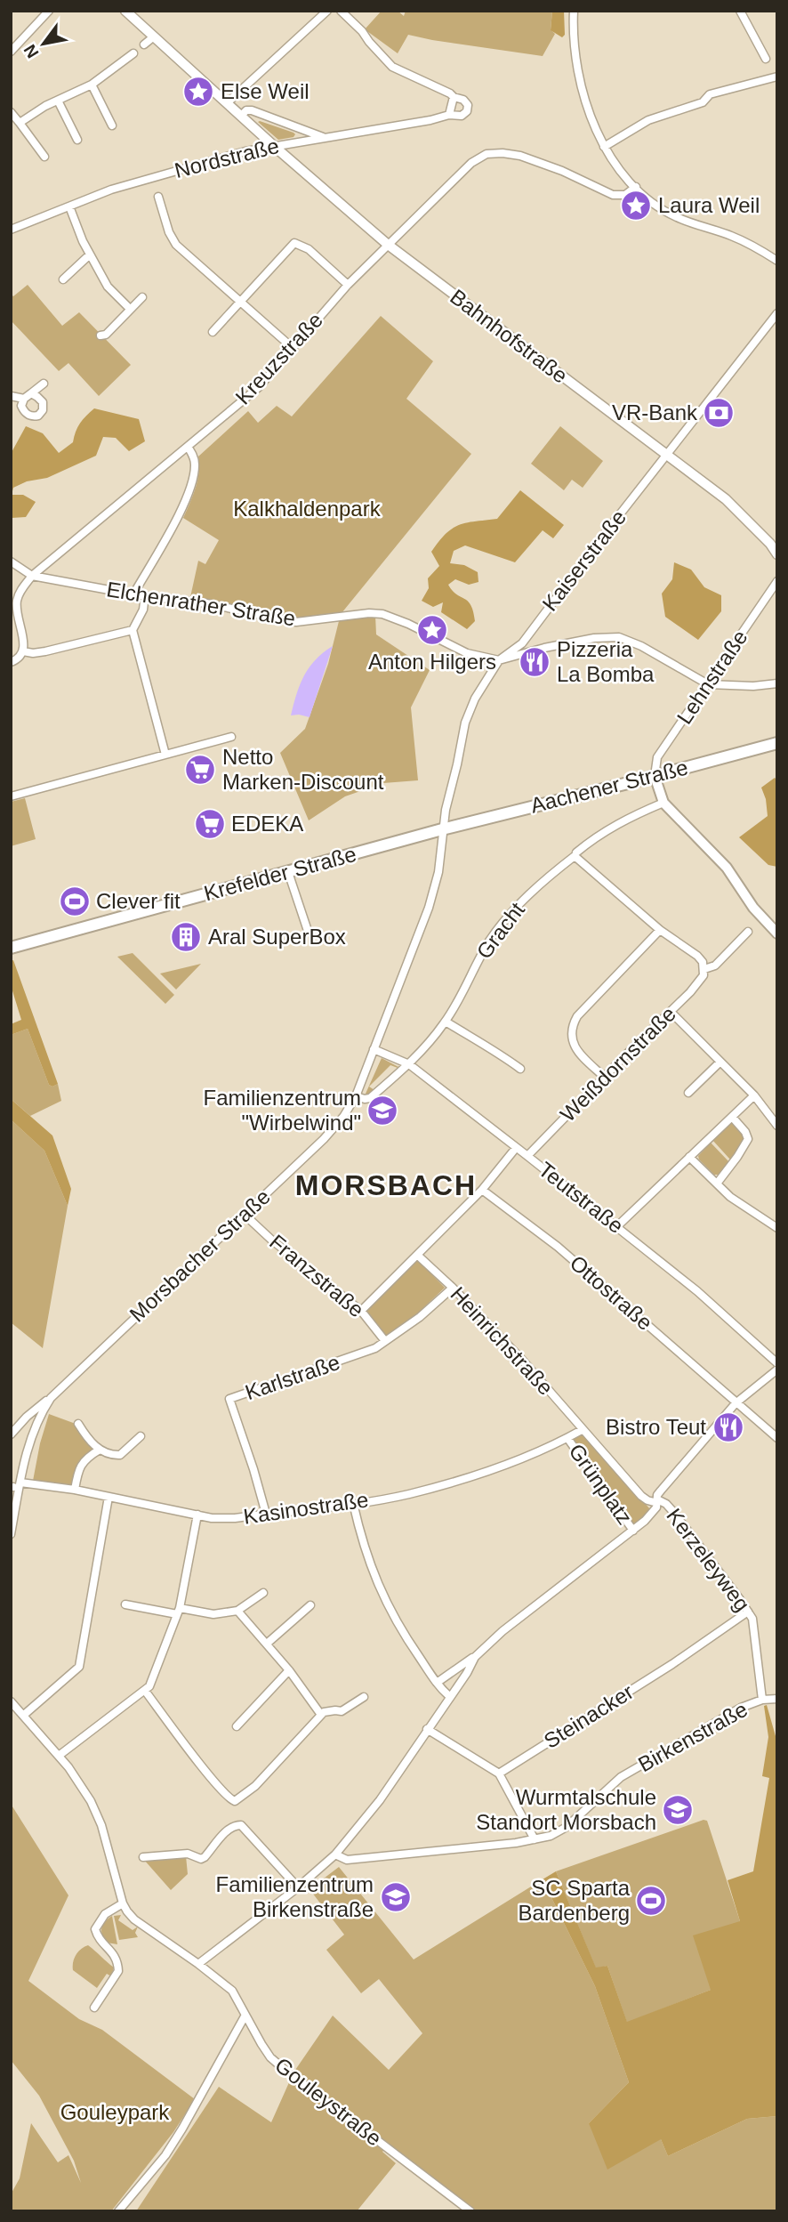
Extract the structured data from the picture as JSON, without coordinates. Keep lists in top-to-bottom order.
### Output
{
  "streets": {
    "main road": ["Aachener Straße", "Krefelder Straße"],
    "street": [
      "Nordstraße",
      "Bahnhofstraße",
      "Kreuzstraße",
      "Kaiserstraße",
      "Elchenrather Straße",
      "Lehnstraße",
      "Gracht",
      "Weißdornstraße",
      "Teutstraße",
      "Morsbacher Straße",
      "Franzstraße",
      "Ottostraße",
      "Heinrichstraße",
      "Karlstraße",
      "Grünplatz",
      "Kasinostraße",
      "Kerzeleyweg",
      "Steinacker",
      "Birkenstraße",
      "Gouleystraße"
    ]
  },
  "crossings": [
    ["Nordstraße", "Bahnhofstraße"],
    ["Bahnhofstraße", "Kreuzstraße"],
    ["Bahnhofstraße", "Kaiserstraße"],
    ["Kreuzstraße", "Elchenrather Straße"],
    ["Kaiserstraße", "Elchenrather Straße"],
    ["Kaiserstraße", "Aachener Straße"],
    ["Kaiserstraße", "Krefelder Straße"],
    ["Kaiserstraße", "Morsbacher Straße"],
    ["Lehnstraße", "Aachener Straße"],
    ["Aachener Straße", "Krefelder Straße"],
    ["Aachener Straße", "Morsbacher Straße"],
    ["Krefelder Straße", "Morsbacher Straße"],
    ["Gracht", "Teutstraße"],
    ["Gracht", "Morsbacher Straße"],
    ["Weißdornstraße", "Teutstraße"],
    ["Teutstraße", "Morsbacher Straße"],
    ["Morsbacher Straße", "Franzstraße"],
    ["Morsbacher Straße", "Kasinostraße"],
    ["Franzstraße", "Karlstraße"],
    ["Heinrichstraße", "Karlstraße"],
    ["Heinrichstraße", "Grünplatz"],
    ["Heinrichstraße", "Kasinostraße"],
    ["Karlstraße", "Kasinostraße"],
    ["Grünplatz", "Kasinostraße"],
    ["Grünplatz", "Kerzeleyweg"],
    ["Kerzeleyweg", "Steinacker"],
    ["Kerzeleyweg", "Birkenstraße"]
  ],
  "districts": ["MORSBACH"],
  "parks": ["Kalkhaldenpark", "Gouleypark"],
  "places": {
    "place": ["Else Weil", "Laura Weil", "Anton Hilgers"],
    "bank": ["VR-Bank"],
    "restaurant": ["Pizzeria La Bomba", "Bistro Teut"],
    "supermarket": ["Netto Marken-Discount", "EDEKA"],
    "sports": ["Clever fit", "SC Sparta Bardenberg"],
    "building": ["Aral SuperBox"],
    "school or university": ["Familienzentrum \"Wirbelwind\"", "Wurmtalschule Standort Morsbach", "Familienzentrum Birkenstraße"]
  },
  "north": "bottom left"
}
